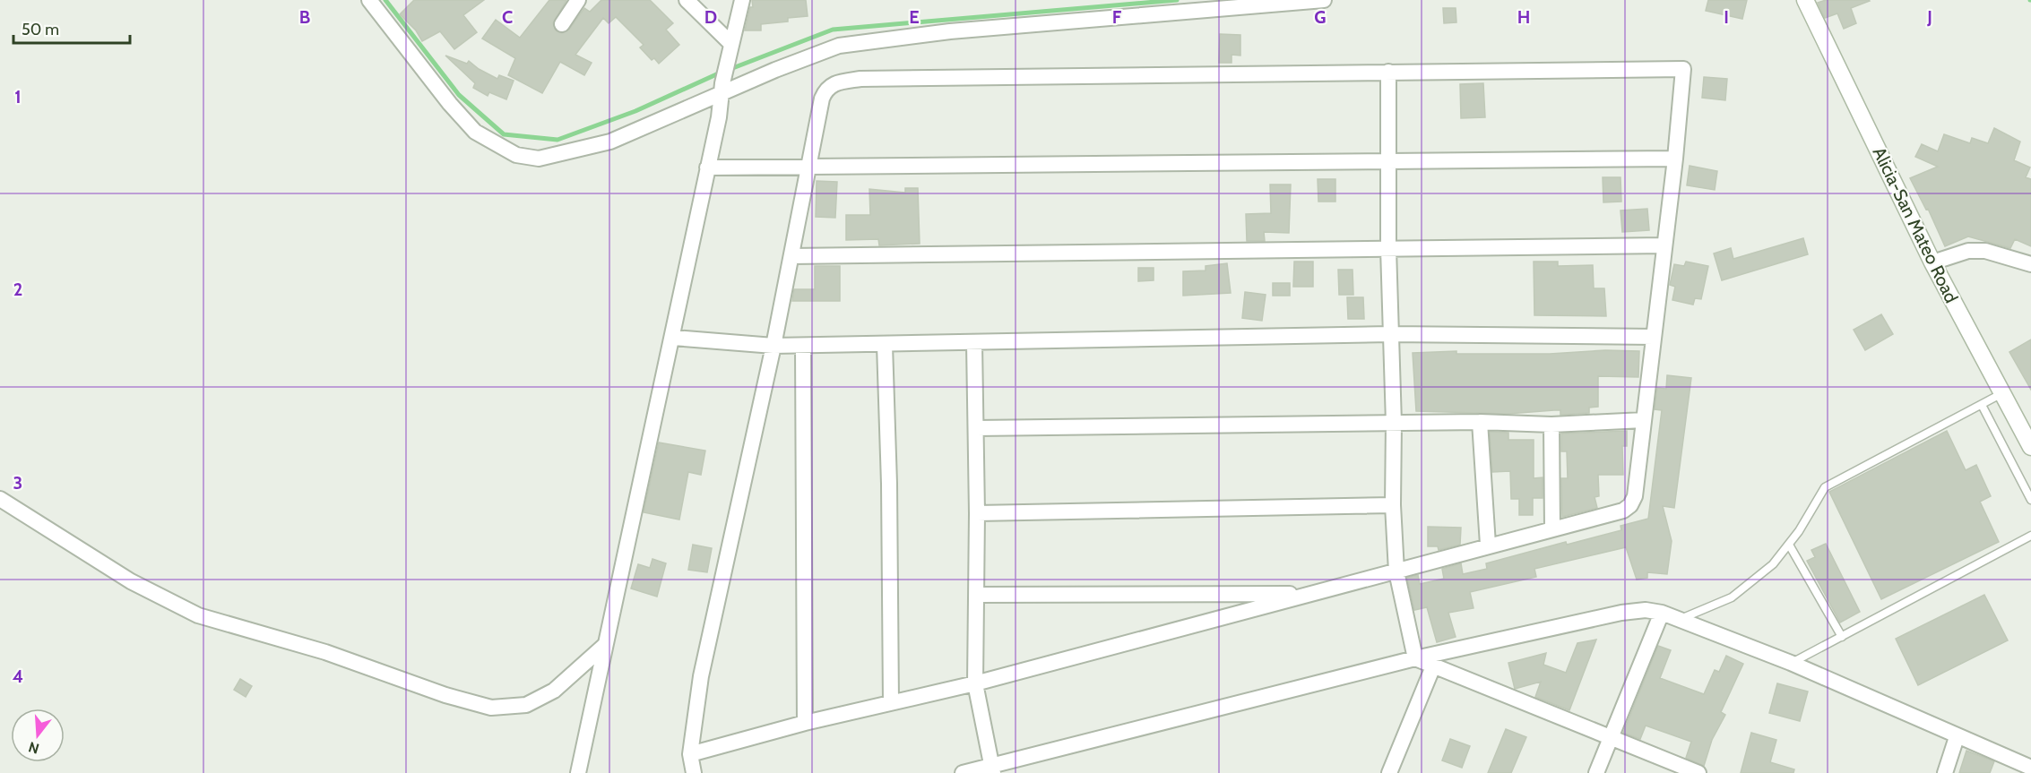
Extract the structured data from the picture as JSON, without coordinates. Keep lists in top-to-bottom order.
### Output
{
  "streets": {
    "main road": ["Alicia-San Mateo Road"]
  },
  "scale_bar": "50 m",
  "north": "bottom",
  "grid": {
    "columns": [
      "B",
      "C",
      "D",
      "E",
      "F",
      "G",
      "H",
      "I",
      "J"
    ],
    "rows": [
      "1",
      "2",
      "3",
      "4"
    ]
  }
}
